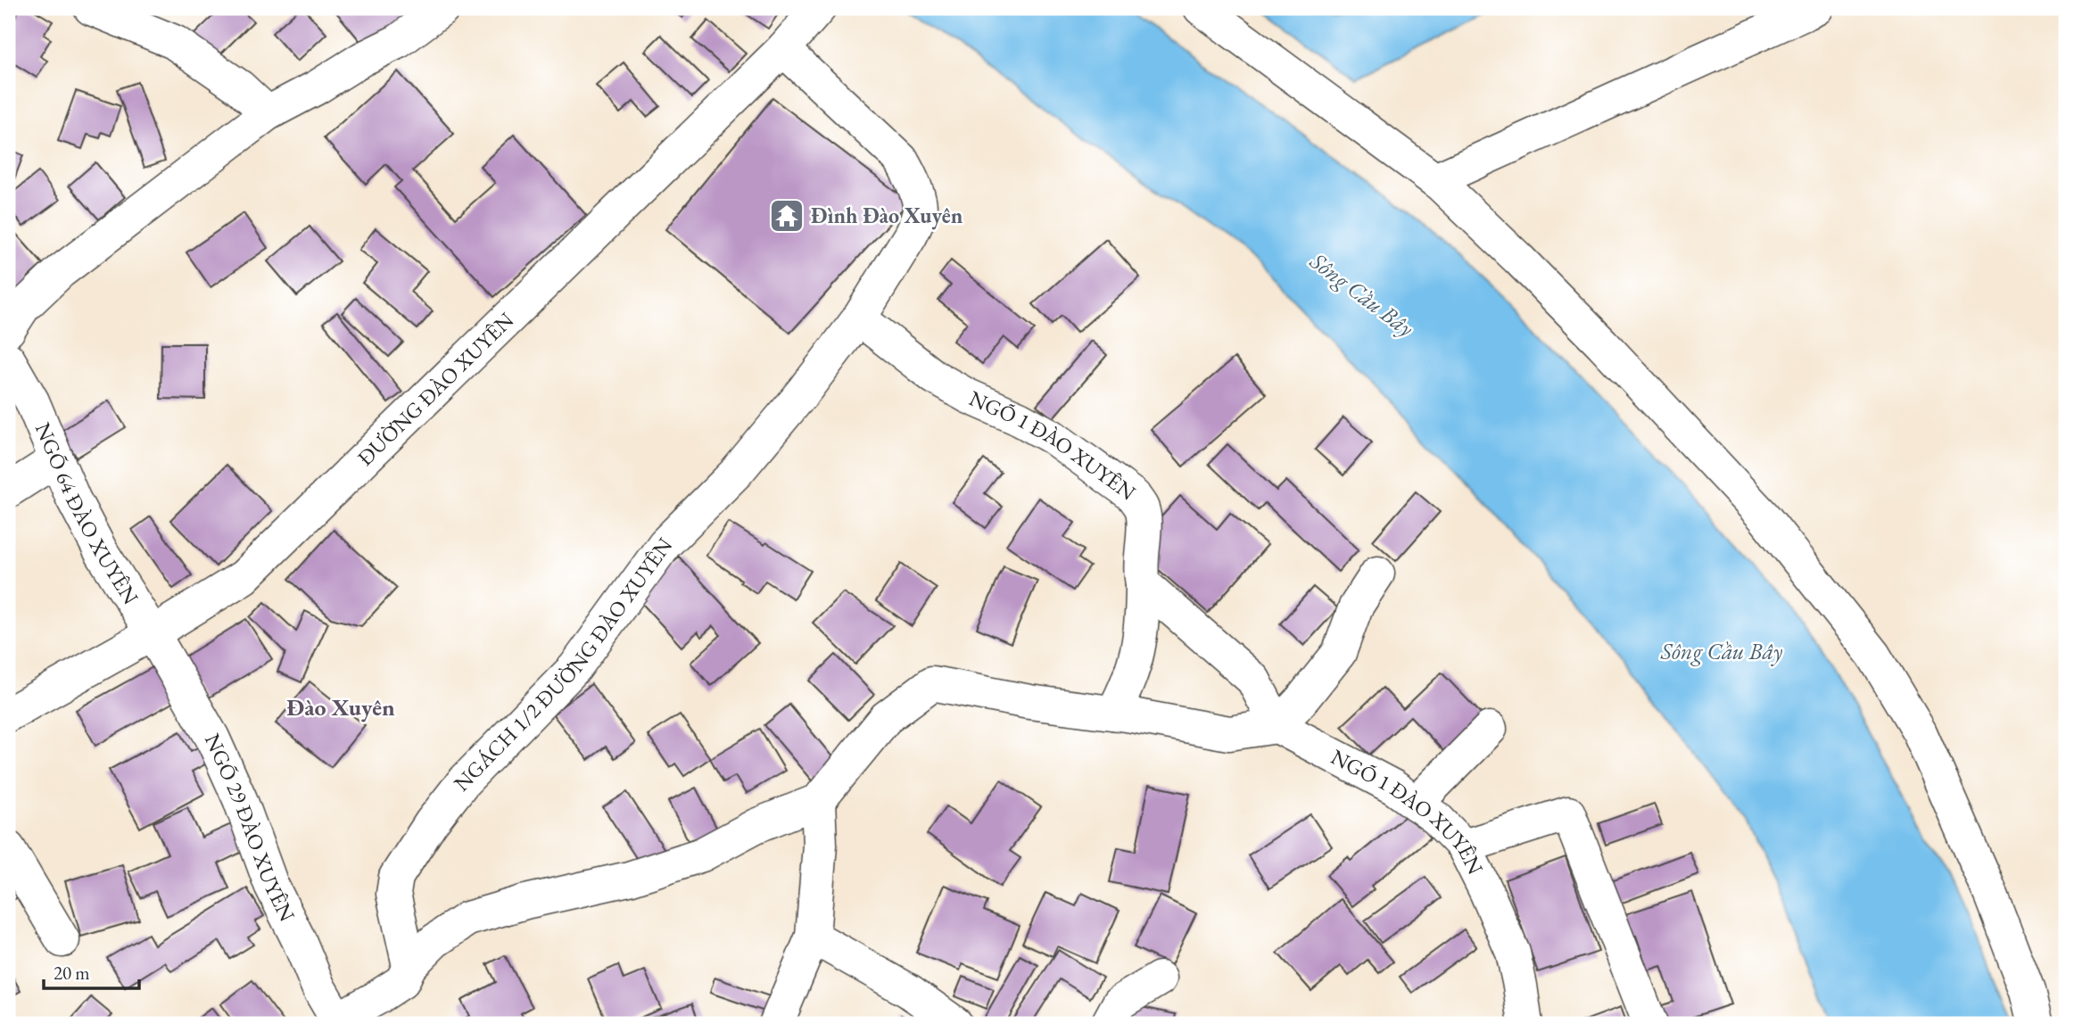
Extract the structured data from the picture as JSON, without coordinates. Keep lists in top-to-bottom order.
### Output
{
  "streets": {
    "street": [
      "ĐƯỜNG ĐÀO XUYÊN",
      "NGÕ 1 ĐÀO XUYÊN",
      "NGÕ 64 ĐÀO XUYÊN",
      "NGÁCH 1/2 ĐƯỜNG ĐÀO XUYÊN",
      "NGÕ 29 ĐÀO XUYÊN"
    ]
  },
  "crossings": [
    ["ĐƯỜNG ĐÀO XUYÊN", "NGÕ 64 ĐÀO XUYÊN"],
    ["ĐƯỜNG ĐÀO XUYÊN", "NGÕ 29 ĐÀO XUYÊN"],
    ["NGÕ 1 ĐÀO XUYÊN", "NGÁCH 1/2 ĐƯỜNG ĐÀO XUYÊN"],
    ["NGÕ 64 ĐÀO XUYÊN", "NGÕ 29 ĐÀO XUYÊN"]
  ],
  "districts": ["Đào Xuyên"],
  "water": ["Sông Cầu Bây"],
  "places": {
    "temple": ["Đình Đào Xuyên"]
  },
  "scale_bar": "20 m"
}
